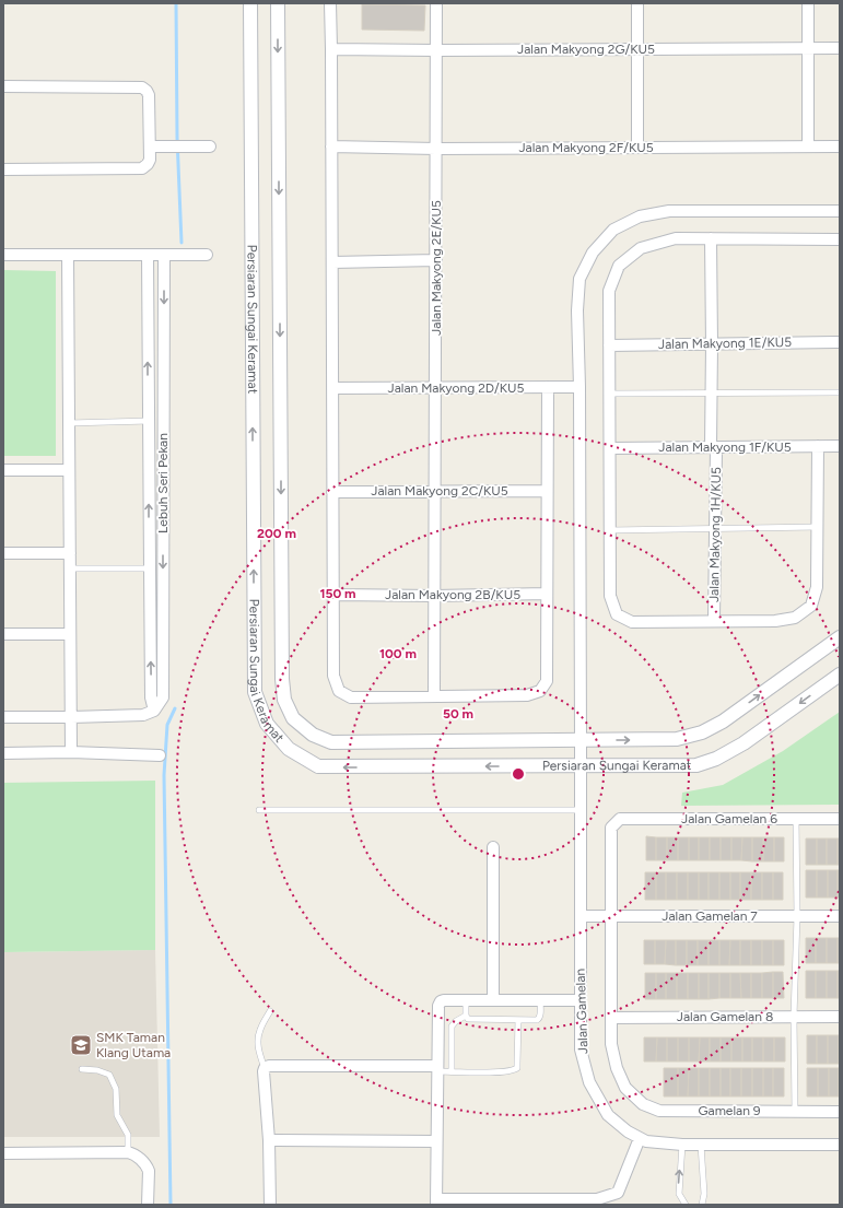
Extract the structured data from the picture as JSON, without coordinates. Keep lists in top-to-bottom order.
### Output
{
  "streets": {
    "street": [
      "Jalan Makyong 2G/KU5",
      "Jalan Makyong 2F/KU5",
      "Jalan Makyong 2E/KU5",
      "Persiaran Sungai Keramat",
      "Jalan Makyong 1E/KU5",
      "Jalan Makyong 2D/KU5",
      "Jalan Makyong 1F/KU5",
      "Lebuh Seri Pekan",
      "Jalan Makyong 2C/KU5",
      "Jalan Makyong 1H/KU5",
      "Jalan Makyong 2B/KU5",
      "Jalan Gamelan 6",
      "Jalan Gamelan 7",
      "Jalan Gamelan",
      "Jalan Gamelan 8",
      "Gamelan 9"
    ]
  },
  "crossings": [
    ["Jalan Makyong 2G/KU5", "Jalan Makyong 2E/KU5"],
    ["Jalan Makyong 2F/KU5", "Jalan Makyong 2E/KU5"],
    ["Jalan Makyong 2E/KU5", "Jalan Makyong 2D/KU5"],
    ["Jalan Makyong 2E/KU5", "Jalan Makyong 2C/KU5"],
    ["Jalan Makyong 2E/KU5", "Jalan Makyong 2B/KU5"],
    ["Persiaran Sungai Keramat", "Jalan Gamelan"],
    ["Jalan Makyong 1E/KU5", "Jalan Makyong 1H/KU5"],
    ["Jalan Makyong 2D/KU5", "Jalan Gamelan"],
    ["Jalan Makyong 1F/KU5", "Jalan Makyong 1H/KU5"],
    ["Jalan Gamelan 6", "Jalan Gamelan 7"],
    ["Jalan Gamelan 7", "Jalan Gamelan"],
    ["Jalan Gamelan 8", "Gamelan 9"]
  ],
  "places": {
    "school or university": ["SMK Taman Klang Utama"]
  },
  "rings": [
    "200 m",
    "150 m",
    "100 m",
    "50 m"
  ]
}
